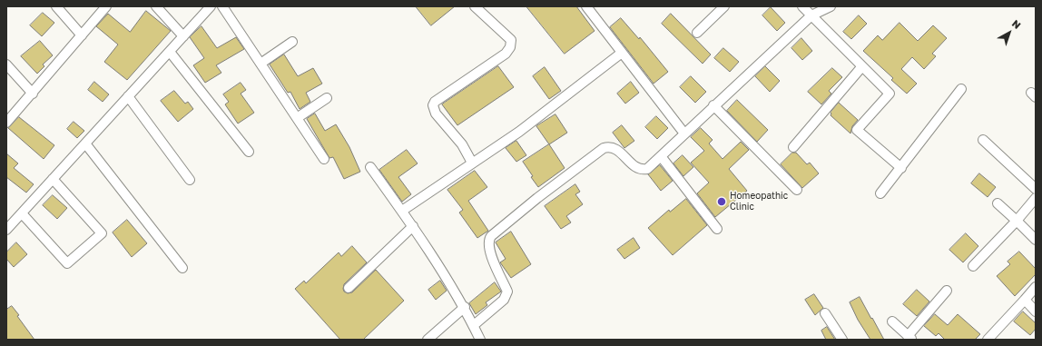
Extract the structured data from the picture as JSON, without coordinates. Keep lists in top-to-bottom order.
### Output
{
  "places": ["Homeopathic Clinic"],
  "north": "top right"
}
